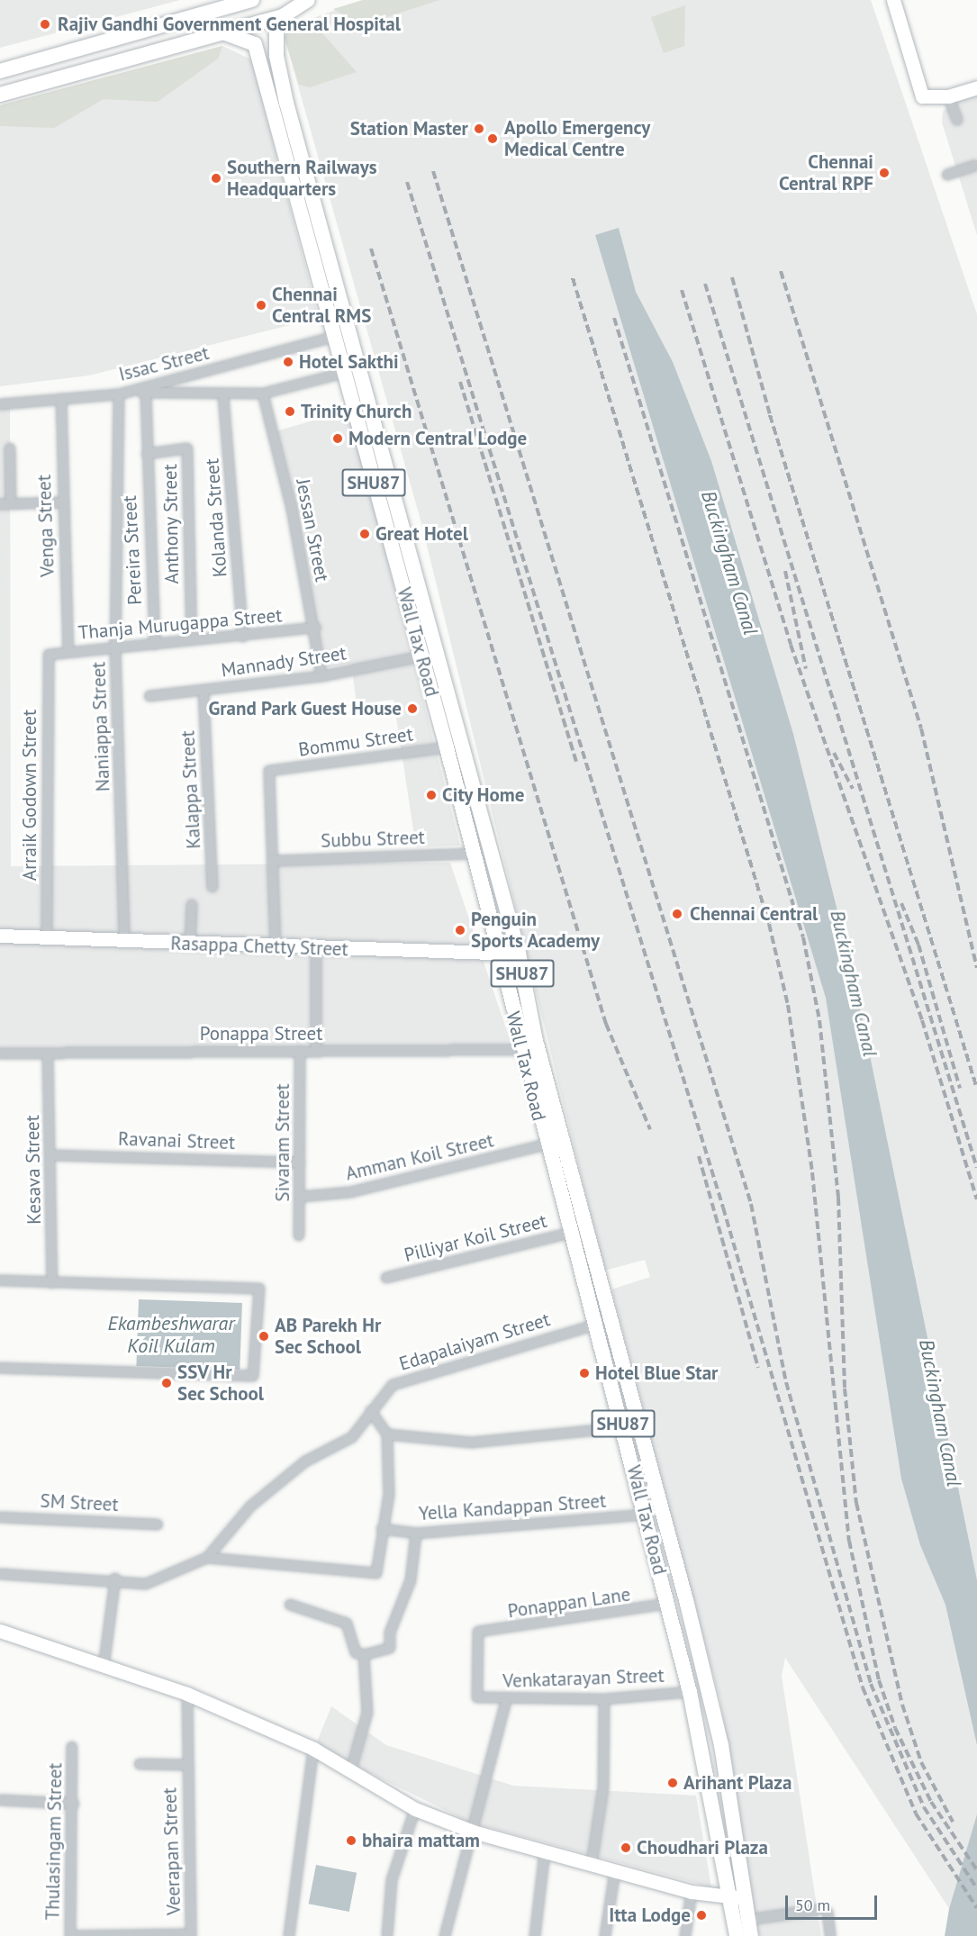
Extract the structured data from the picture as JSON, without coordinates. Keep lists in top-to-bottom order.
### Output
{
  "streets": {
    "main road": ["SHU87", "Wall Tax Road"],
    "street": [
      "Issac Street",
      "Kolanda Street",
      "Anthony Street",
      "Venga Street",
      "Jessan Street",
      "Pereira Street",
      "Thanja Murugappa Street",
      "Mannady Street",
      "Naniappa Street",
      "Bommu Street",
      "Kalappa Street",
      "Arraik Godown Street",
      "Subbu Street",
      "Rasappa Chetty Street",
      "Ponappa Street",
      "Ravanai Street",
      "Sivaram Street",
      "Amman Koil Street",
      "Kesava Street",
      "Pilliyar Koil Street",
      "Edapalaiyam Street",
      "SM Street",
      "Yella Kandappan Street",
      "Ponappan Lane",
      "Venkatarayan Street",
      "Thulasingam Street",
      "Veerapan Street"
    ]
  },
  "crossings": [
    ["Issac Street", "Venga Street"],
    ["Issac Street", "Wall Tax Road"],
    ["Issac Street", "Naniappa Street"],
    ["Kolanda Street", "Thanja Murugappa Street"],
    ["Anthony Street", "Pereira Street"],
    ["Anthony Street", "Thanja Murugappa Street"],
    ["Venga Street", "Thanja Murugappa Street"],
    ["Jessan Street", "Thanja Murugappa Street"],
    ["Jessan Street", "Mannady Street"],
    ["Pereira Street", "Thanja Murugappa Street"],
    ["Thanja Murugappa Street", "Naniappa Street"],
    ["Thanja Murugappa Street", "Arraik Godown Street"],
    ["Wall Tax Road", "Mannady Street"],
    ["Wall Tax Road", "Bommu Street"],
    ["Wall Tax Road", "Subbu Street"],
    ["Wall Tax Road", "Rasappa Chetty Street"],
    ["Wall Tax Road", "Ponappa Street"],
    ["Wall Tax Road", "Amman Koil Street"],
    ["Wall Tax Road", "Pilliyar Koil Street"],
    ["Wall Tax Road", "Edapalaiyam Street"],
    ["Wall Tax Road", "Yella Kandappan Street"],
    ["Wall Tax Road", "Ponappan Lane"],
    ["Wall Tax Road", "Venkatarayan Street"],
    ["Mannady Street", "Kalappa Street"],
    ["Naniappa Street", "Rasappa Chetty Street"],
    ["Bommu Street", "Subbu Street"],
    ["Arraik Godown Street", "Rasappa Chetty Street"],
    ["Ponappa Street", "Sivaram Street"],
    ["Ponappa Street", "Kesava Street"],
    ["Ravanai Street", "Sivaram Street"],
    ["Ravanai Street", "Kesava Street"],
    ["Sivaram Street", "Amman Koil Street"],
    ["Ponappan Lane", "Venkatarayan Street"]
  ],
  "water": ["Buckingham Canal", "Ekambeshwarar Koil Kulam"],
  "places": [
    "Rajiv Gandhi Government General Hospital",
    "Station Master",
    "Apollo Emergency Medical Centre",
    "Chennai Central RPF",
    "Southern Railways Headquarters",
    "Chennai Central RMS",
    "Hotel Sakthi",
    "Trinity Church",
    "Modern Central Lodge",
    "Great Hotel",
    "Grand Park Guest House",
    "City Home",
    "Chennai Central",
    "Penguin Sports Academy",
    "AB Parekh Hr Sec School",
    "Hotel Blue Star",
    "SSV Hr Sec School",
    "Arihant Plaza",
    "bhaira mattam",
    "Choudhari Plaza",
    "Itta Lodge"
  ],
  "scale_bar": "50 m"
}
